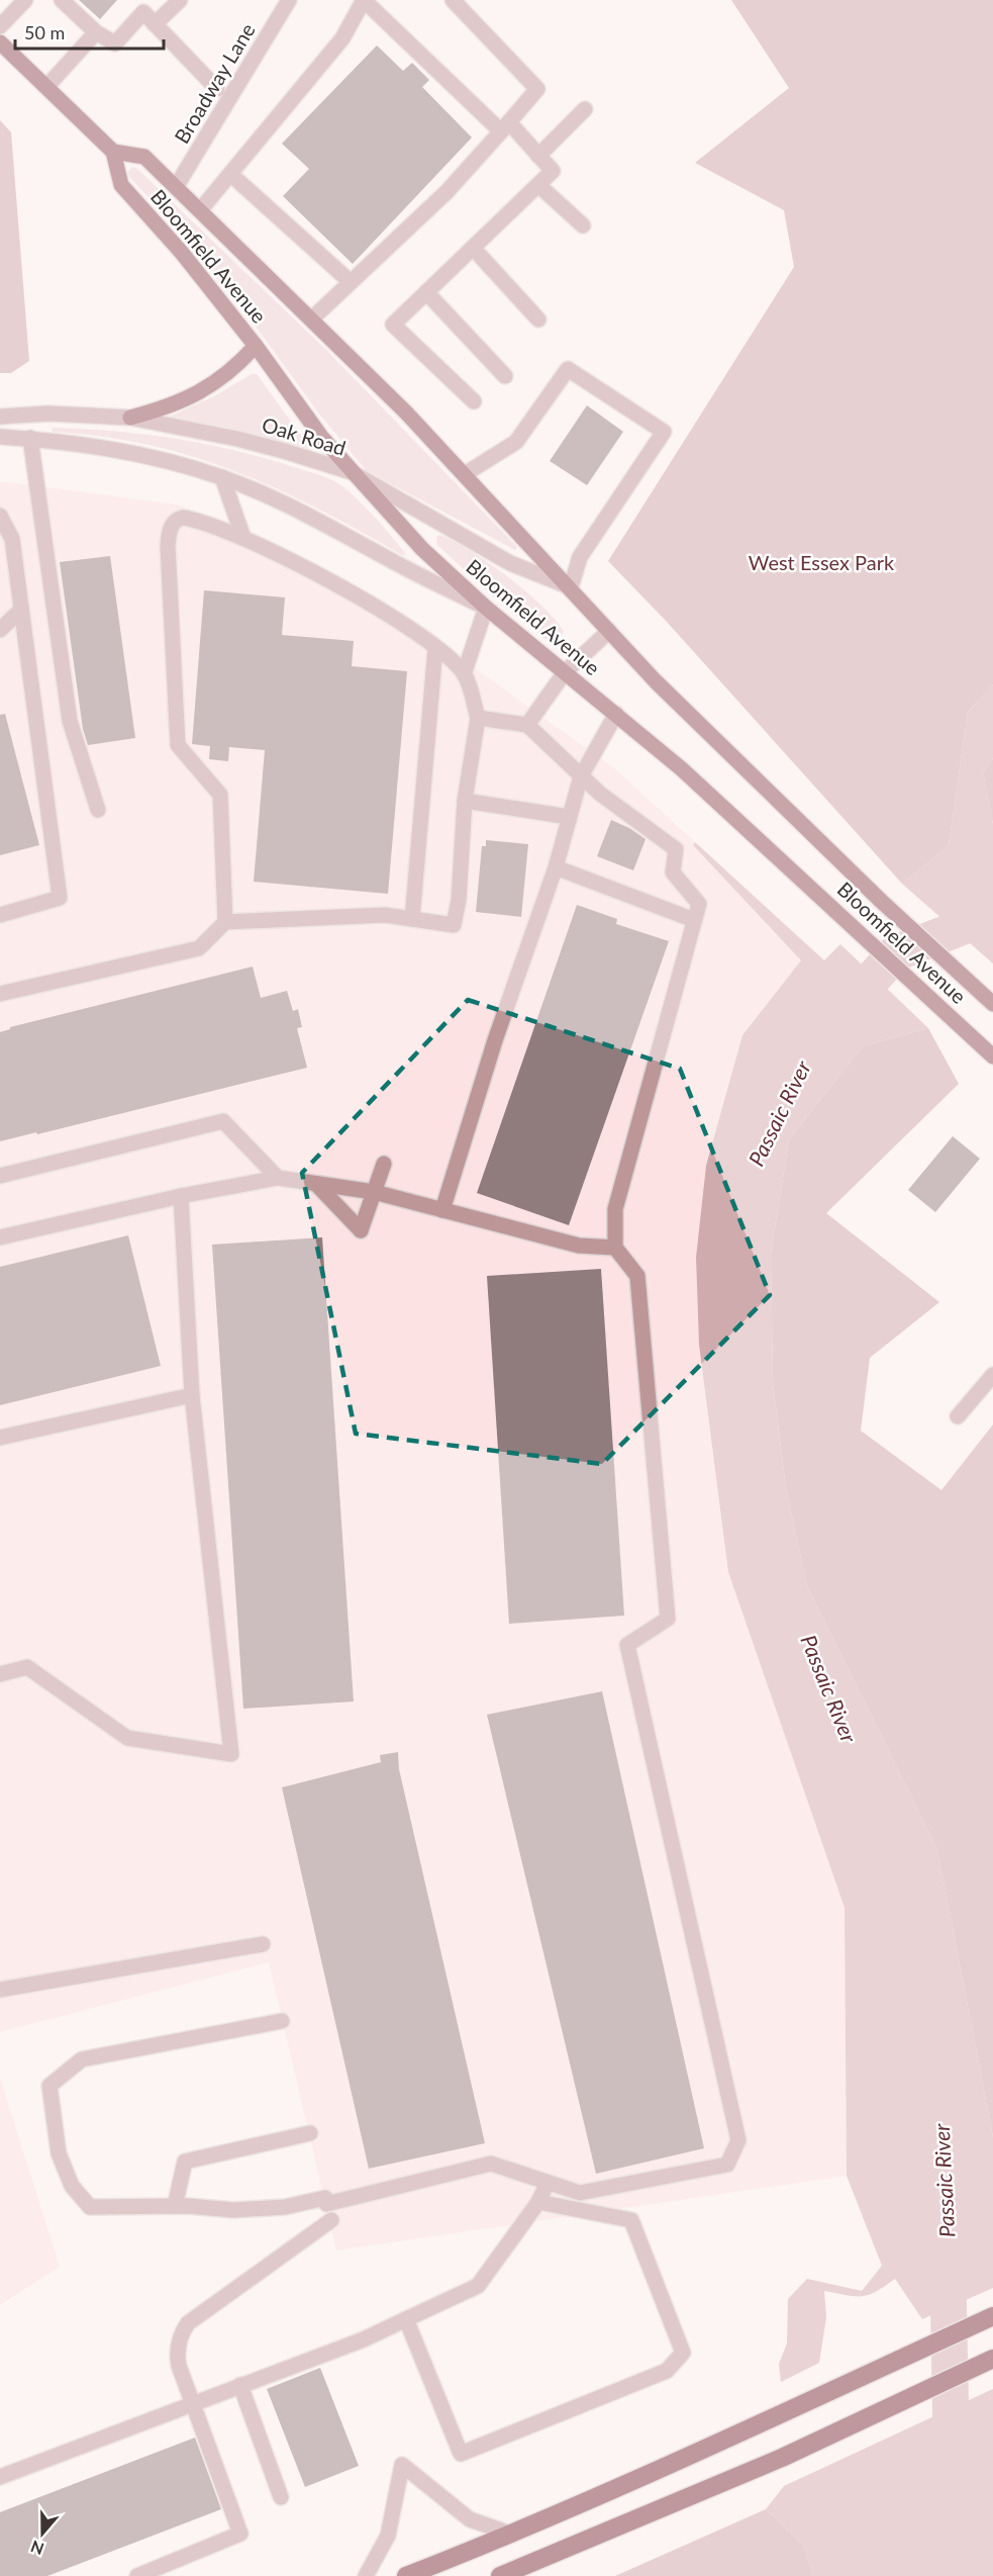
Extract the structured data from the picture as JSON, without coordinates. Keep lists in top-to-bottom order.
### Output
{
  "streets": {
    "main road": ["Bloomfield Avenue"],
    "street": ["Broadway Lane", "Oak Road"]
  },
  "crossings": [
    ["Broadway Lane", "Bloomfield Avenue"],
    ["Bloomfield Avenue", "Oak Road"]
  ],
  "water": ["Passaic River"],
  "parks": ["West Essex Park"],
  "scale_bar": "50 m",
  "north": "bottom"
}
